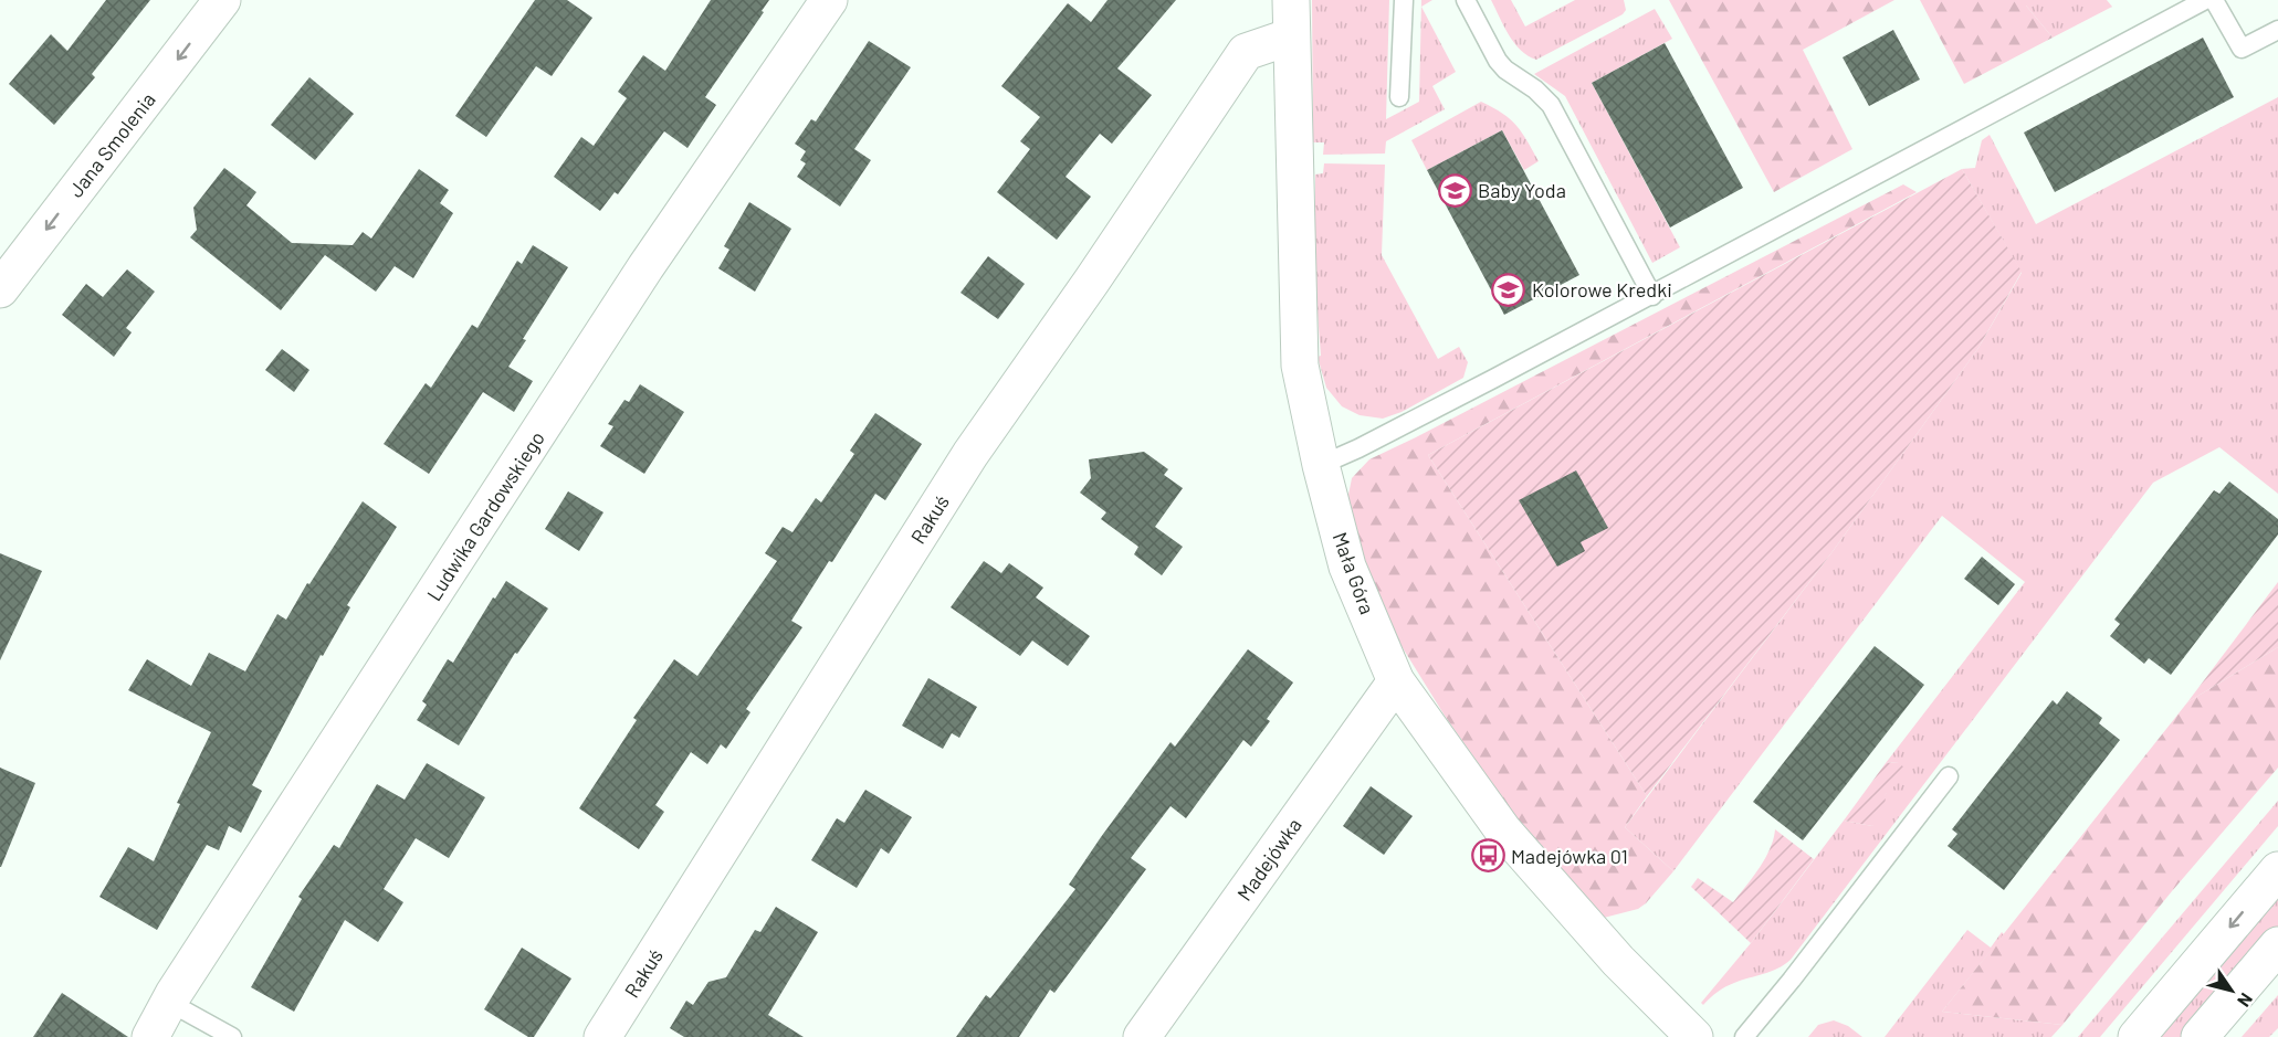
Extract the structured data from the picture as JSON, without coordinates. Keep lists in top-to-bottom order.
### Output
{
  "streets": {
    "street": [
      "Jana Smolenia",
      "Ludwika Gardowskiego",
      "Rakuś",
      "Mała Góra",
      "Madejówka"
    ]
  },
  "crossings": [
    ["Rakuś", "Mała Góra"],
    ["Mała Góra", "Madejówka"]
  ],
  "one_way": ["Jana Smolenia"],
  "places": {
    "school or university": ["Baby Yoda", "Kolorowe Kredki"],
    "bus stop": ["Madejówka 01"]
  },
  "north": "bottom right"
}
